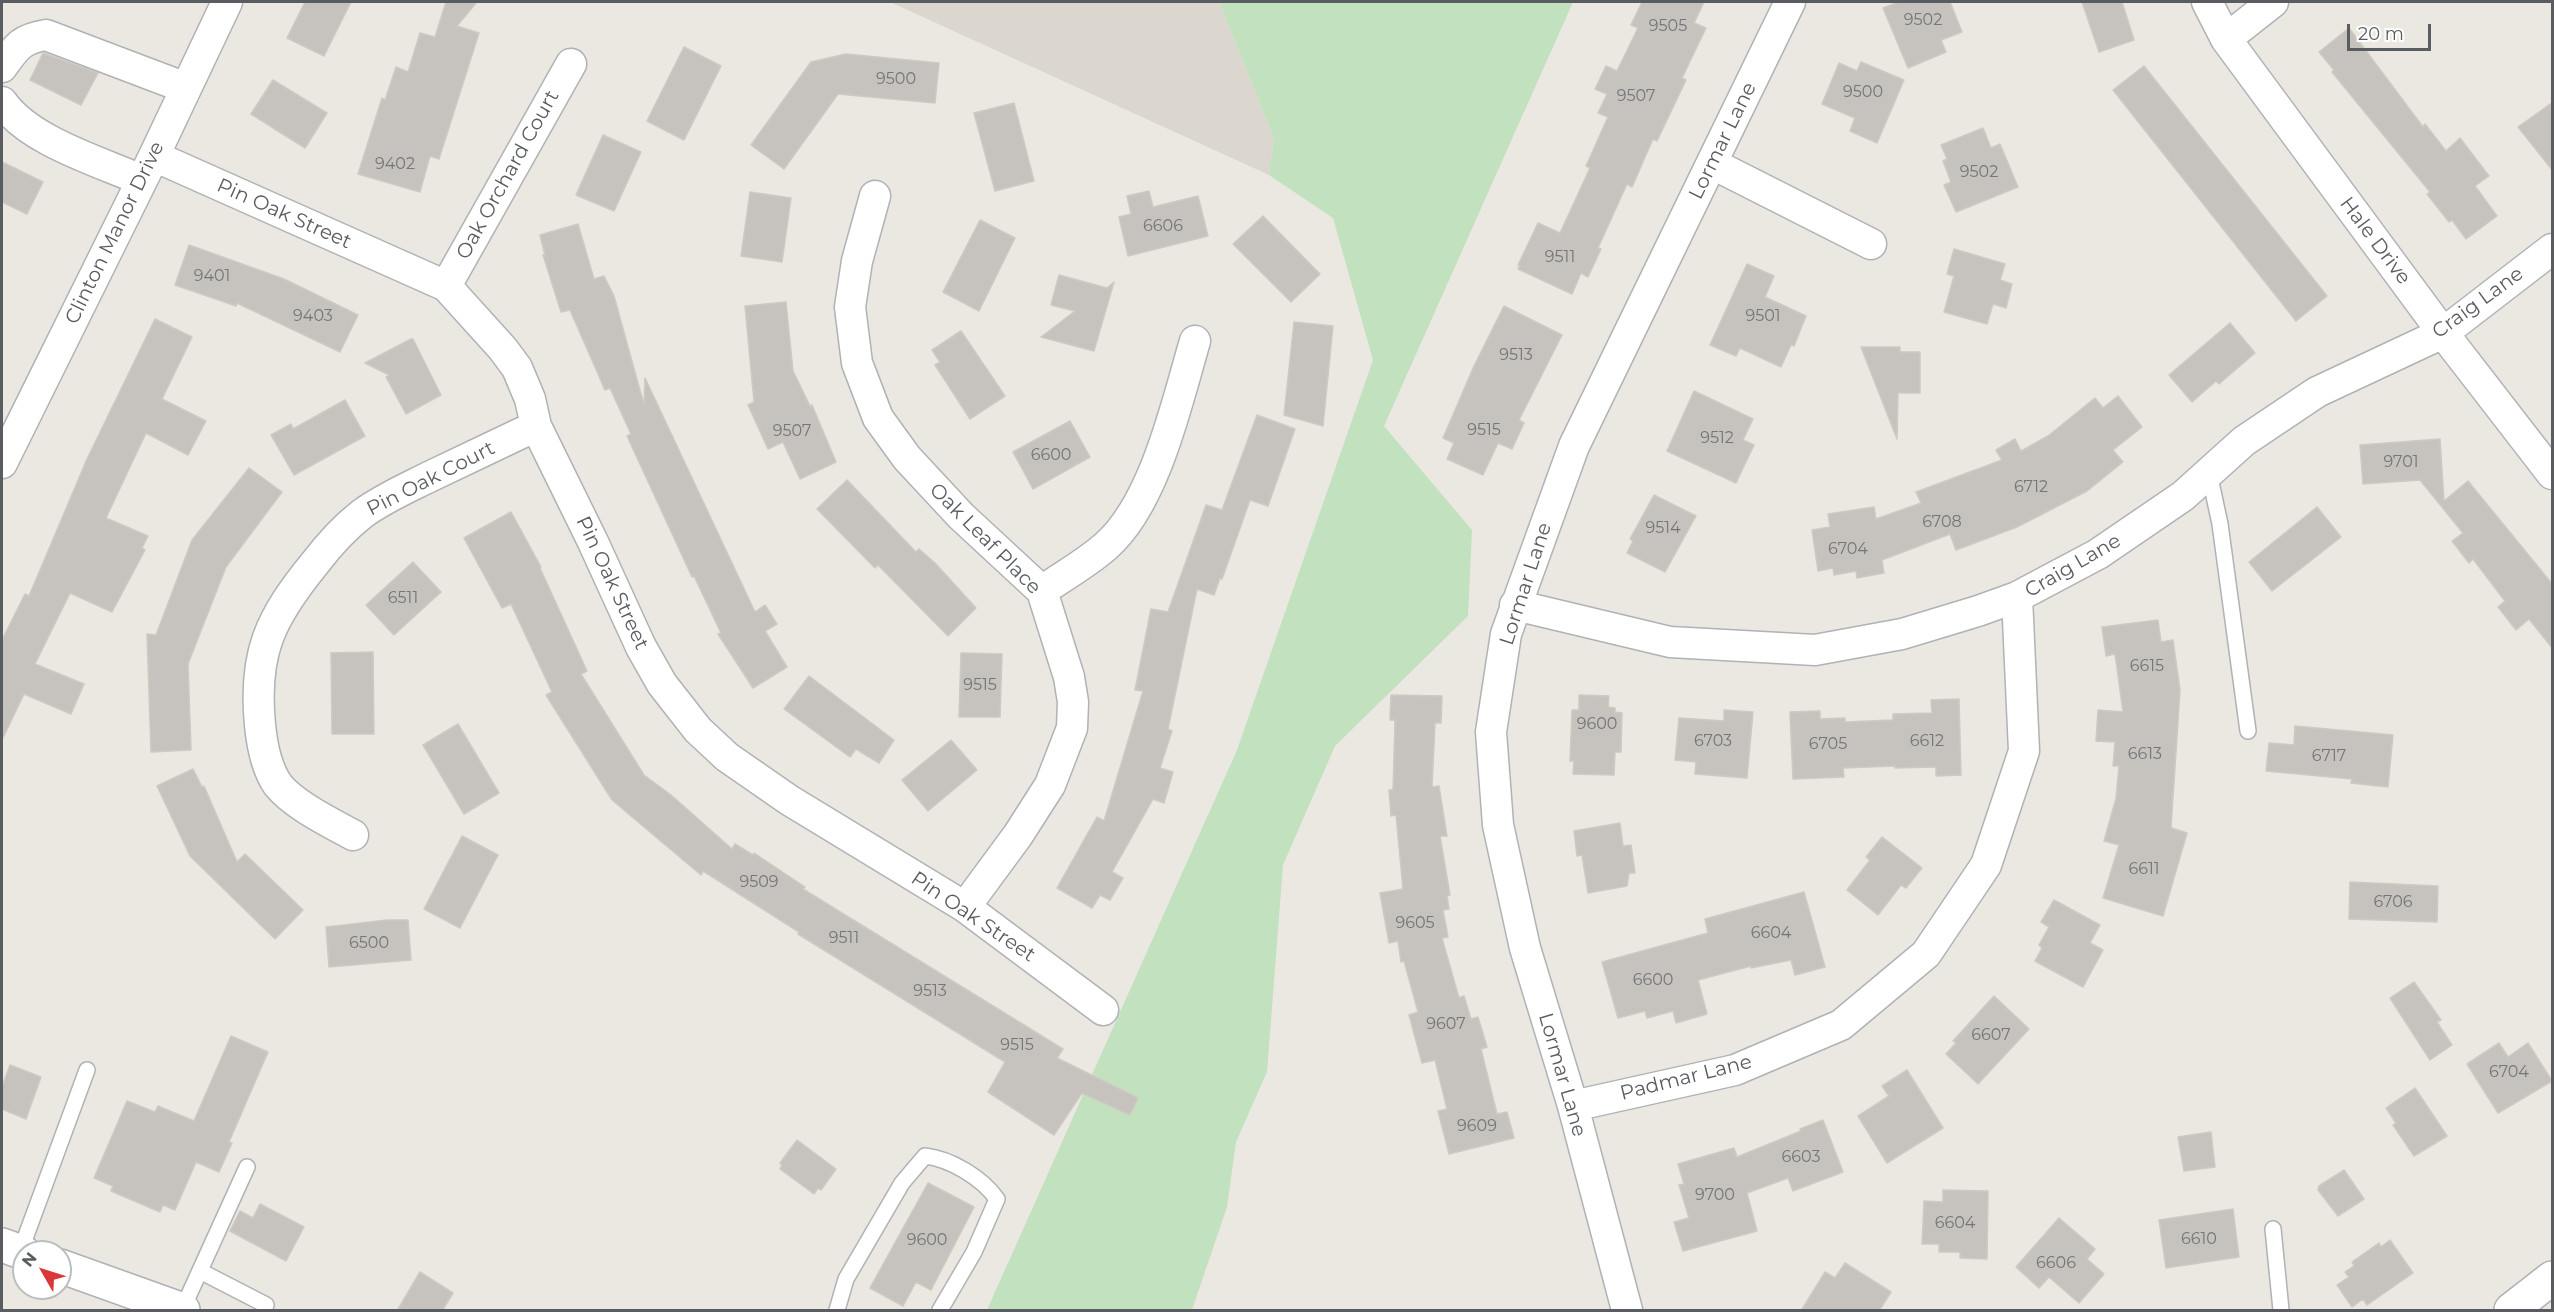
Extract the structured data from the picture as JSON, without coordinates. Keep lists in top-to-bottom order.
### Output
{
  "streets": {
    "street": [
      "Lormar Lane",
      "Oak Orchard Court",
      "Pin Oak Street",
      "Clinton Manor Drive",
      "Hale Drive",
      "Craig Lane",
      "Pin Oak Court",
      "Oak Leaf Place",
      "Padmar Lane"
    ]
  },
  "crossings": [
    ["Lormar Lane", "Craig Lane"],
    ["Lormar Lane", "Padmar Lane"],
    ["Oak Orchard Court", "Pin Oak Street"],
    ["Pin Oak Street", "Clinton Manor Drive"],
    ["Pin Oak Street", "Pin Oak Court"],
    ["Pin Oak Street", "Oak Leaf Place"],
    ["Hale Drive", "Craig Lane"],
    ["Craig Lane", "Padmar Lane"]
  ],
  "house_numbers": [
    "9502",
    "9505",
    "9500",
    "9500",
    "9507",
    "9402",
    "9502",
    "6606",
    "9511",
    "9401",
    "9403",
    "9501",
    "9513",
    "9515",
    "9507",
    "9512",
    "6600",
    "9701",
    "6712",
    "6708",
    "9514",
    "6704",
    "6511",
    "6615",
    "9515",
    "9600",
    "6703",
    "6612",
    "6705",
    "6613",
    "6717",
    "6611",
    "9509",
    "6706",
    "9605",
    "6604",
    "9511",
    "6500",
    "6600",
    "9513",
    "9607",
    "6607",
    "9515",
    "6704",
    "9609",
    "6603",
    "9700",
    "6604",
    "6610",
    "9600",
    "6606"
  ],
  "scale_bar": "20 m",
  "north": "top left"
}
